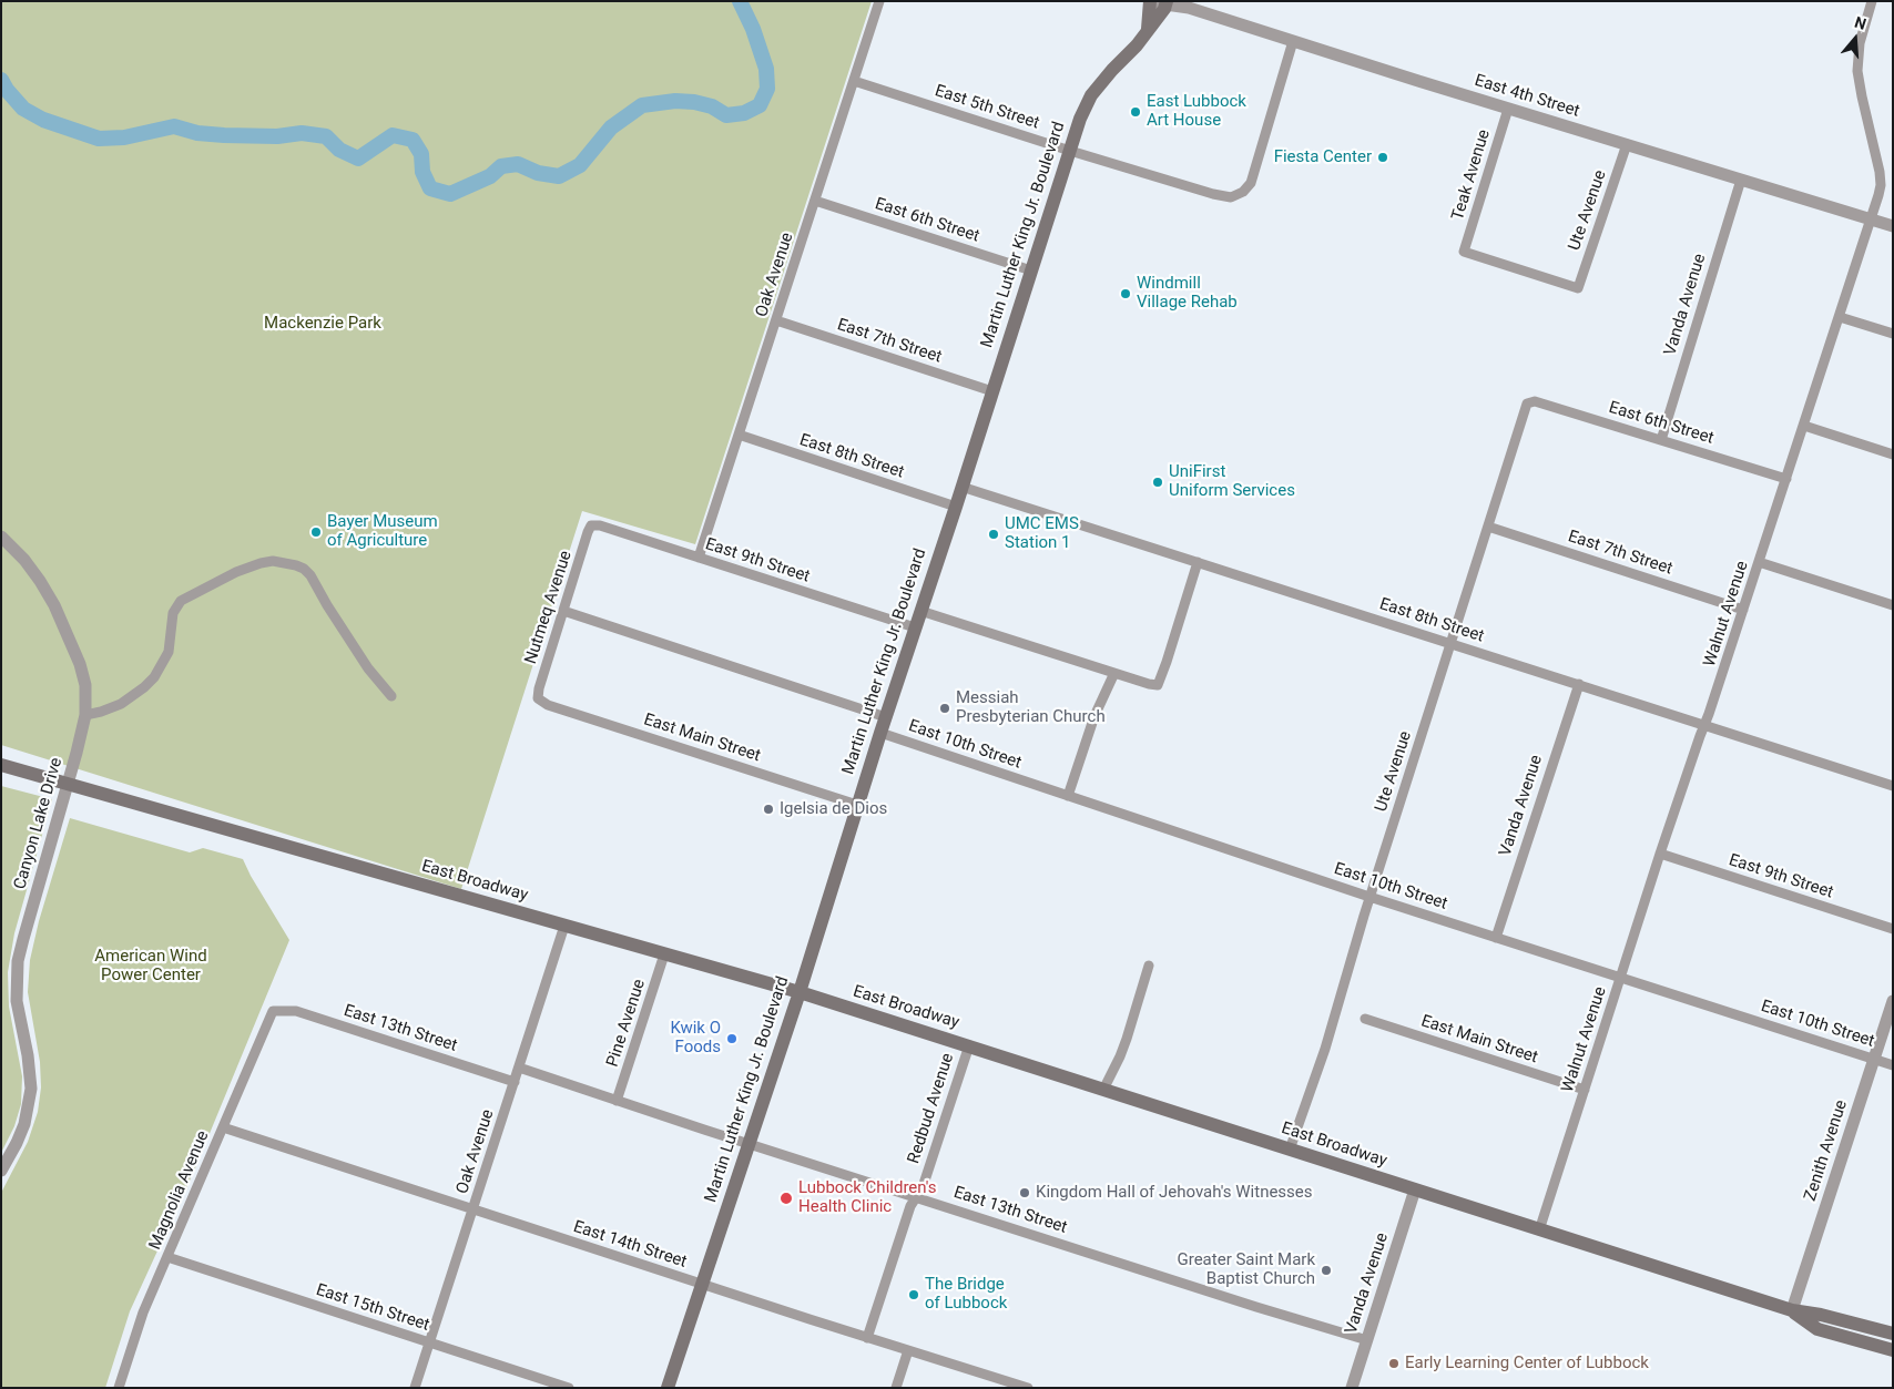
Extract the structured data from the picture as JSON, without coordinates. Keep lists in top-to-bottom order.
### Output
{
  "streets": {
    "main road": ["Martin Luther King Jr. Boulevard", "East Broadway"],
    "street": [
      "East 4th Street",
      "East 5th Street",
      "Teak Avenue",
      "Ute Avenue",
      "East 6th Street",
      "Oak Avenue",
      "Vanda Avenue",
      "East 7th Street",
      "East 8th Street",
      "East 9th Street",
      "Nutmeq Avenue",
      "Walnut Avenue",
      "East Main Street",
      "East 10th Street",
      "Canyon Lake Drive",
      "Pine Avenue",
      "East 13th Street",
      "Redbud Avenue",
      "Zenith Avenue",
      "Magnolia Avenue",
      "East 14th Street",
      "East 15th Street"
    ]
  },
  "crossings": [
    ["East 4th Street", "East 5th Street"],
    ["East 4th Street", "Teak Avenue"],
    ["East 4th Street", "Ute Avenue"],
    ["East 4th Street", "Martin Luther King Jr. Boulevard"],
    ["East 4th Street", "Vanda Avenue"],
    ["East 4th Street", "Walnut Avenue"],
    ["East 5th Street", "Martin Luther King Jr. Boulevard"],
    ["East 5th Street", "Oak Avenue"],
    ["Teak Avenue", "Ute Avenue"],
    ["Ute Avenue", "East 6th Street"],
    ["Ute Avenue", "East 7th Street"],
    ["Ute Avenue", "East 8th Street"],
    ["Ute Avenue", "East 10th Street"],
    ["Ute Avenue", "East Broadway"],
    ["East 6th Street", "Martin Luther King Jr. Boulevard"],
    ["East 6th Street", "Oak Avenue"],
    ["East 6th Street", "Vanda Avenue"],
    ["East 6th Street", "Walnut Avenue"],
    ["Martin Luther King Jr. Boulevard", "East 7th Street"],
    ["Martin Luther King Jr. Boulevard", "East 8th Street"],
    ["Martin Luther King Jr. Boulevard", "East 9th Street"],
    ["Martin Luther King Jr. Boulevard", "East Main Street"],
    ["Martin Luther King Jr. Boulevard", "East 10th Street"],
    ["Martin Luther King Jr. Boulevard", "East Broadway"],
    ["Martin Luther King Jr. Boulevard", "East 13th Street"],
    ["Martin Luther King Jr. Boulevard", "East 14th Street"],
    ["Oak Avenue", "East 7th Street"],
    ["Oak Avenue", "East 8th Street"],
    ["Oak Avenue", "East 9th Street"],
    ["Oak Avenue", "East Broadway"],
    ["Oak Avenue", "East 13th Street"],
    ["Oak Avenue", "East 14th Street"],
    ["Oak Avenue", "East 15th Street"],
    ["Vanda Avenue", "East 8th Street"],
    ["Vanda Avenue", "East 10th Street"],
    ["Vanda Avenue", "East Broadway"],
    ["Vanda Avenue", "East 13th Street"],
    ["East 7th Street", "Walnut Avenue"],
    ["East 8th Street", "Walnut Avenue"],
    ["East 9th Street", "Nutmeq Avenue"],
    ["East 9th Street", "Walnut Avenue"],
    ["Nutmeq Avenue", "East Main Street"],
    ["Walnut Avenue", "East Main Street"],
    ["Walnut Avenue", "East 10th Street"],
    ["Walnut Avenue", "East Broadway"],
    ["East 10th Street", "Zenith Avenue"],
    ["Canyon Lake Drive", "East Broadway"],
    ["East Broadway", "Pine Avenue"],
    ["East Broadway", "Redbud Avenue"],
    ["East Broadway", "Zenith Avenue"],
    ["Pine Avenue", "East 13th Street"],
    ["East 13th Street", "Redbud Avenue"],
    ["East 13th Street", "Magnolia Avenue"],
    ["Redbud Avenue", "East 14th Street"],
    ["Magnolia Avenue", "East 14th Street"],
    ["Magnolia Avenue", "East 15th Street"]
  ],
  "parks": ["Mackenzie Park", "American Wind Power Center"],
  "places": [
    "East Lubbock Art House",
    "Fiesta Center",
    "Windmill Village Rehab",
    "UniFirst Uniform Services",
    "Bayer Museum of Agriculture",
    "UMC EMS Station 1",
    "Messiah Presbyterian Church",
    "Igelsia de Dios",
    "Kwik O Foods",
    "Kingdom Hall of Jehovah's Witnesses",
    "Lubbock Children's Health Clinic",
    "Greater Saint Mark Baptist Church",
    "The Bridge of Lubbock",
    "Early Learning Center of Lubbock"
  ],
  "north": "top"
}
